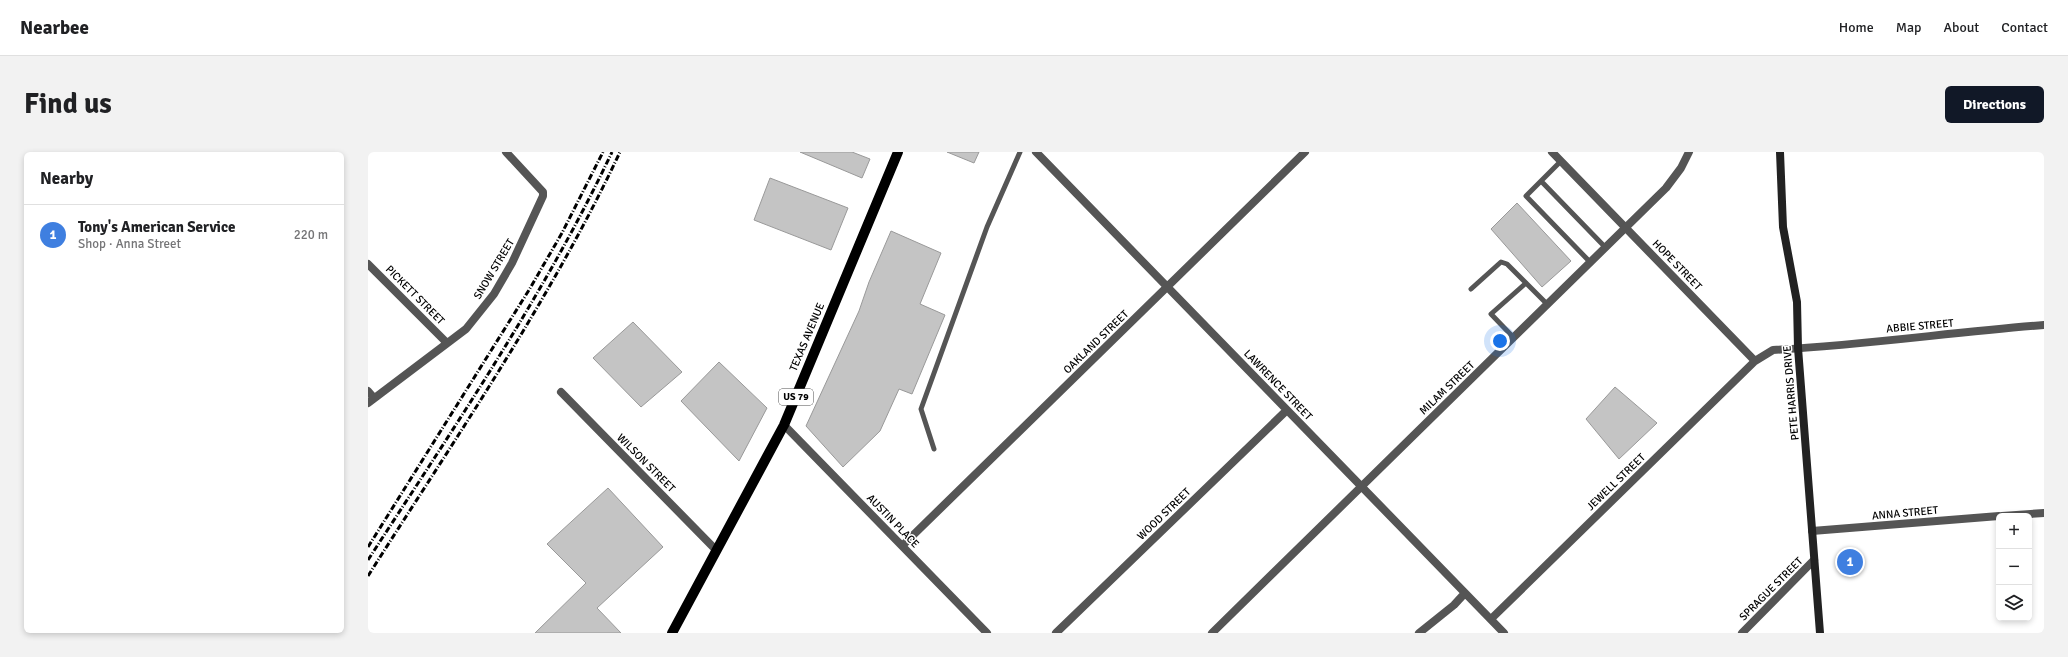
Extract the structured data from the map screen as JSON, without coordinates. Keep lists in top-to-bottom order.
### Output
{
  "streets": {
    "main road": ["TEXAS AVENUE", "PETE HARRIS DRIVE", "US 79"],
    "street": [
      "HOPE STREET",
      "SNOW STREET",
      "PICKETT STREET",
      "ABBIE STREET",
      "OAKLAND STREET",
      "LAWRENCE STREET",
      "MILAM STREET",
      "WILSON STREET",
      "JEWELL STREET",
      "ANNA STREET",
      "WOOD STREET",
      "AUSTIN PLACE",
      "SPRAGUE STREET"
    ]
  },
  "crossings": [
    ["HOPE STREET", "MILAM STREET"],
    ["HOPE STREET", "JEWELL STREET"],
    ["SNOW STREET", "PICKETT STREET"],
    ["ABBIE STREET", "PETE HARRIS DRIVE"],
    ["TEXAS AVENUE", "WILSON STREET"],
    ["TEXAS AVENUE", "AUSTIN PLACE"],
    ["OAKLAND STREET", "LAWRENCE STREET"],
    ["OAKLAND STREET", "AUSTIN PLACE"],
    ["LAWRENCE STREET", "MILAM STREET"],
    ["LAWRENCE STREET", "JEWELL STREET"],
    ["LAWRENCE STREET", "WOOD STREET"],
    ["PETE HARRIS DRIVE", "ANNA STREET"],
    ["PETE HARRIS DRIVE", "SPRAGUE STREET"]
  ],
  "page": {
    "header": "Nearbee",
    "nav": [
      "Home",
      "Map",
      "About",
      "Contact"
    ],
    "buttons": "Directions",
    "title": "Find us",
    "heading": "Nearby",
    "list": [
      {
        "mark": "1",
        "name": "Tony's American Service",
        "note": "Shop · Anna Street",
        "value": "220 m"
      }
    ],
    "map_buttons": ["+", "−"],
    "pins": "1"
  }
}
